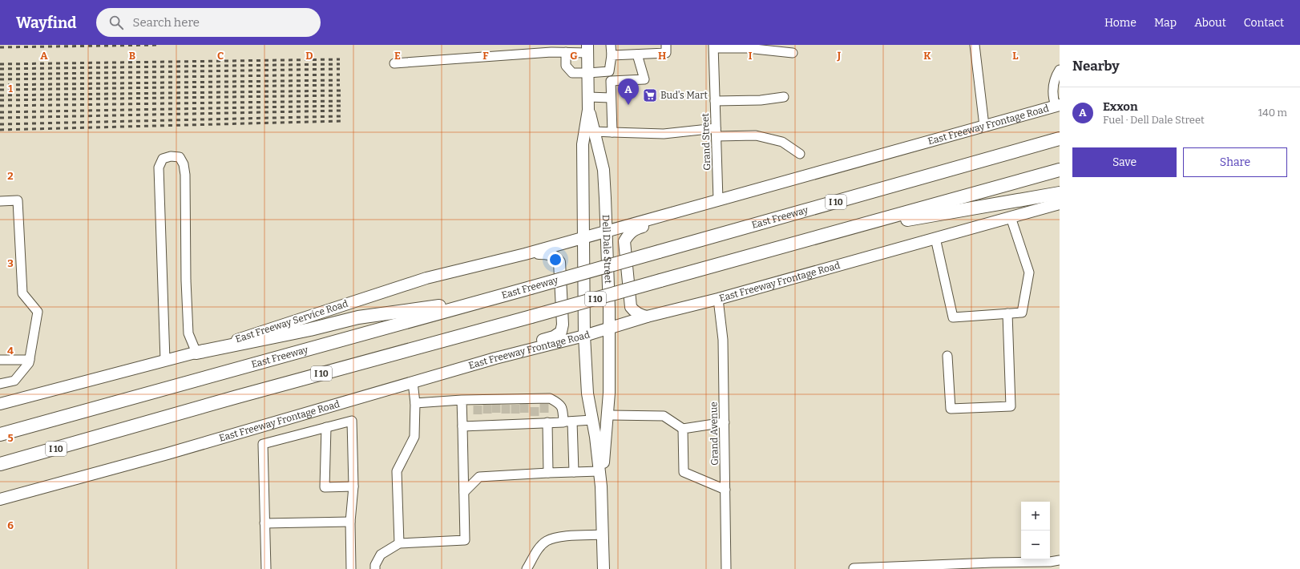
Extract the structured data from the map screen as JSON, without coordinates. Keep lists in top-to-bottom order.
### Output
{
  "streets": {
    "highway": ["I 10", "East Freeway"],
    "main road": ["East Freeway Frontage Road", "Dell Dale Street", "East Freeway Service Road"],
    "street": ["Grand Street", "Grand Avenue"]
  },
  "crossings": [
    ["East Freeway Frontage Road", "Grand Street"],
    ["East Freeway Frontage Road", "Dell Dale Street"],
    ["East Freeway Frontage Road", "East Freeway Service Road"],
    ["East Freeway Frontage Road", "Grand Avenue"],
    ["Dell Dale Street", "East Freeway Service Road"]
  ],
  "places": {
    "supermarket": ["Bud's Mart"]
  },
  "page": {
    "header": "Wayfind",
    "search": "Search here",
    "nav": [
      "Home",
      "Map",
      "About",
      "Contact"
    ],
    "heading": "Nearby",
    "pins": "A",
    "list": [
      {
        "mark": "A",
        "name": "Exxon",
        "note": "Fuel · Dell Dale Street",
        "value": "140 m"
      }
    ],
    "buttons": ["Save", "Share"],
    "map_buttons": ["+", "−"]
  },
  "grid": {
    "columns": [
      "A",
      "B",
      "C",
      "D",
      "E",
      "F",
      "G",
      "H",
      "I",
      "J",
      "K",
      "L"
    ],
    "rows": [
      "1",
      "2",
      "3",
      "4",
      "5",
      "6"
    ]
  }
}
